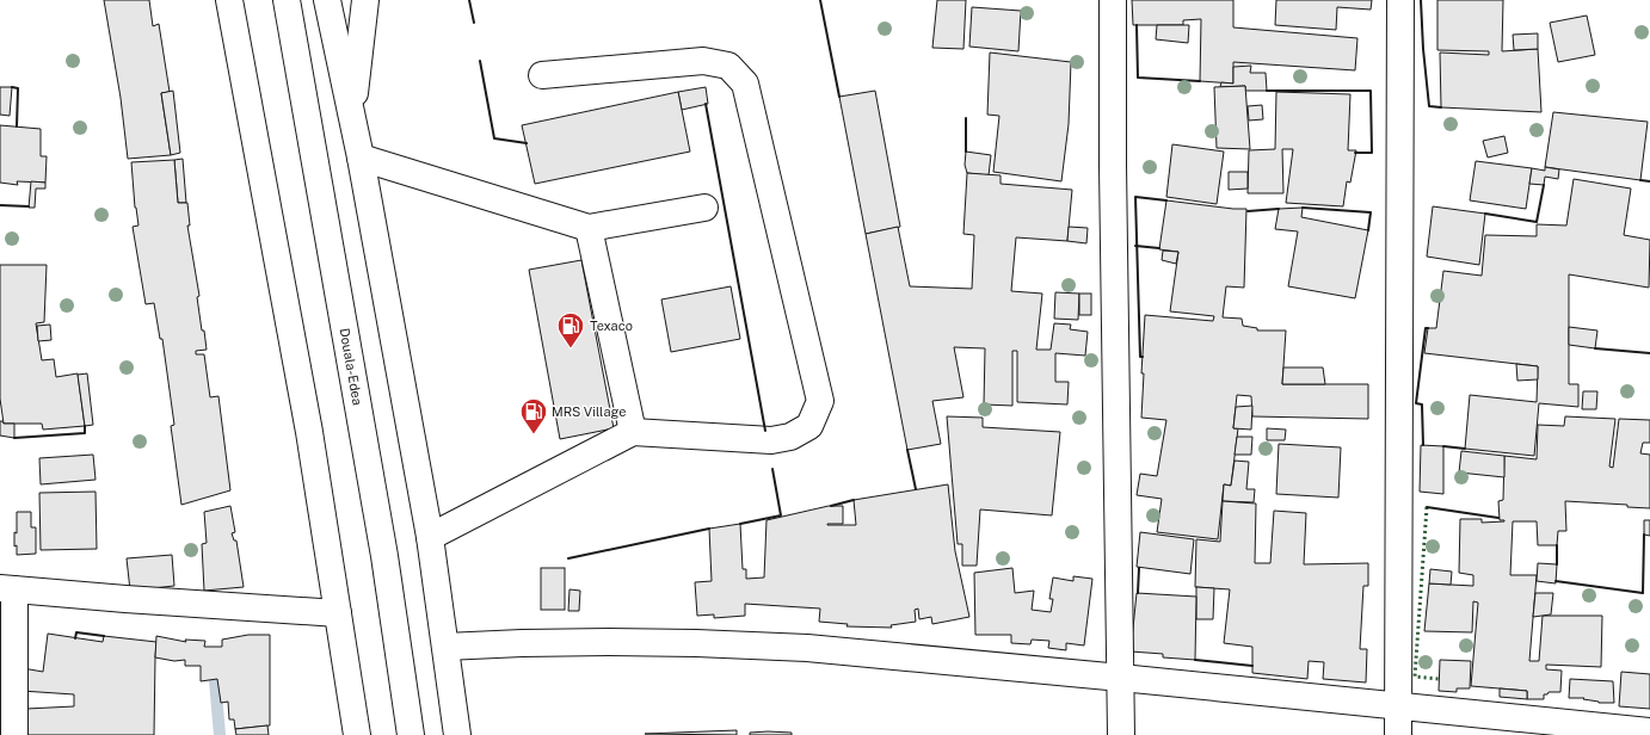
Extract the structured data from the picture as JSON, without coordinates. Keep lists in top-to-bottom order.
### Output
{
  "streets": {
    "main road": ["Douala-Edea"]
  },
  "places": {
    "fuel station": ["Texaco", "MRS Village"]
  }
}
